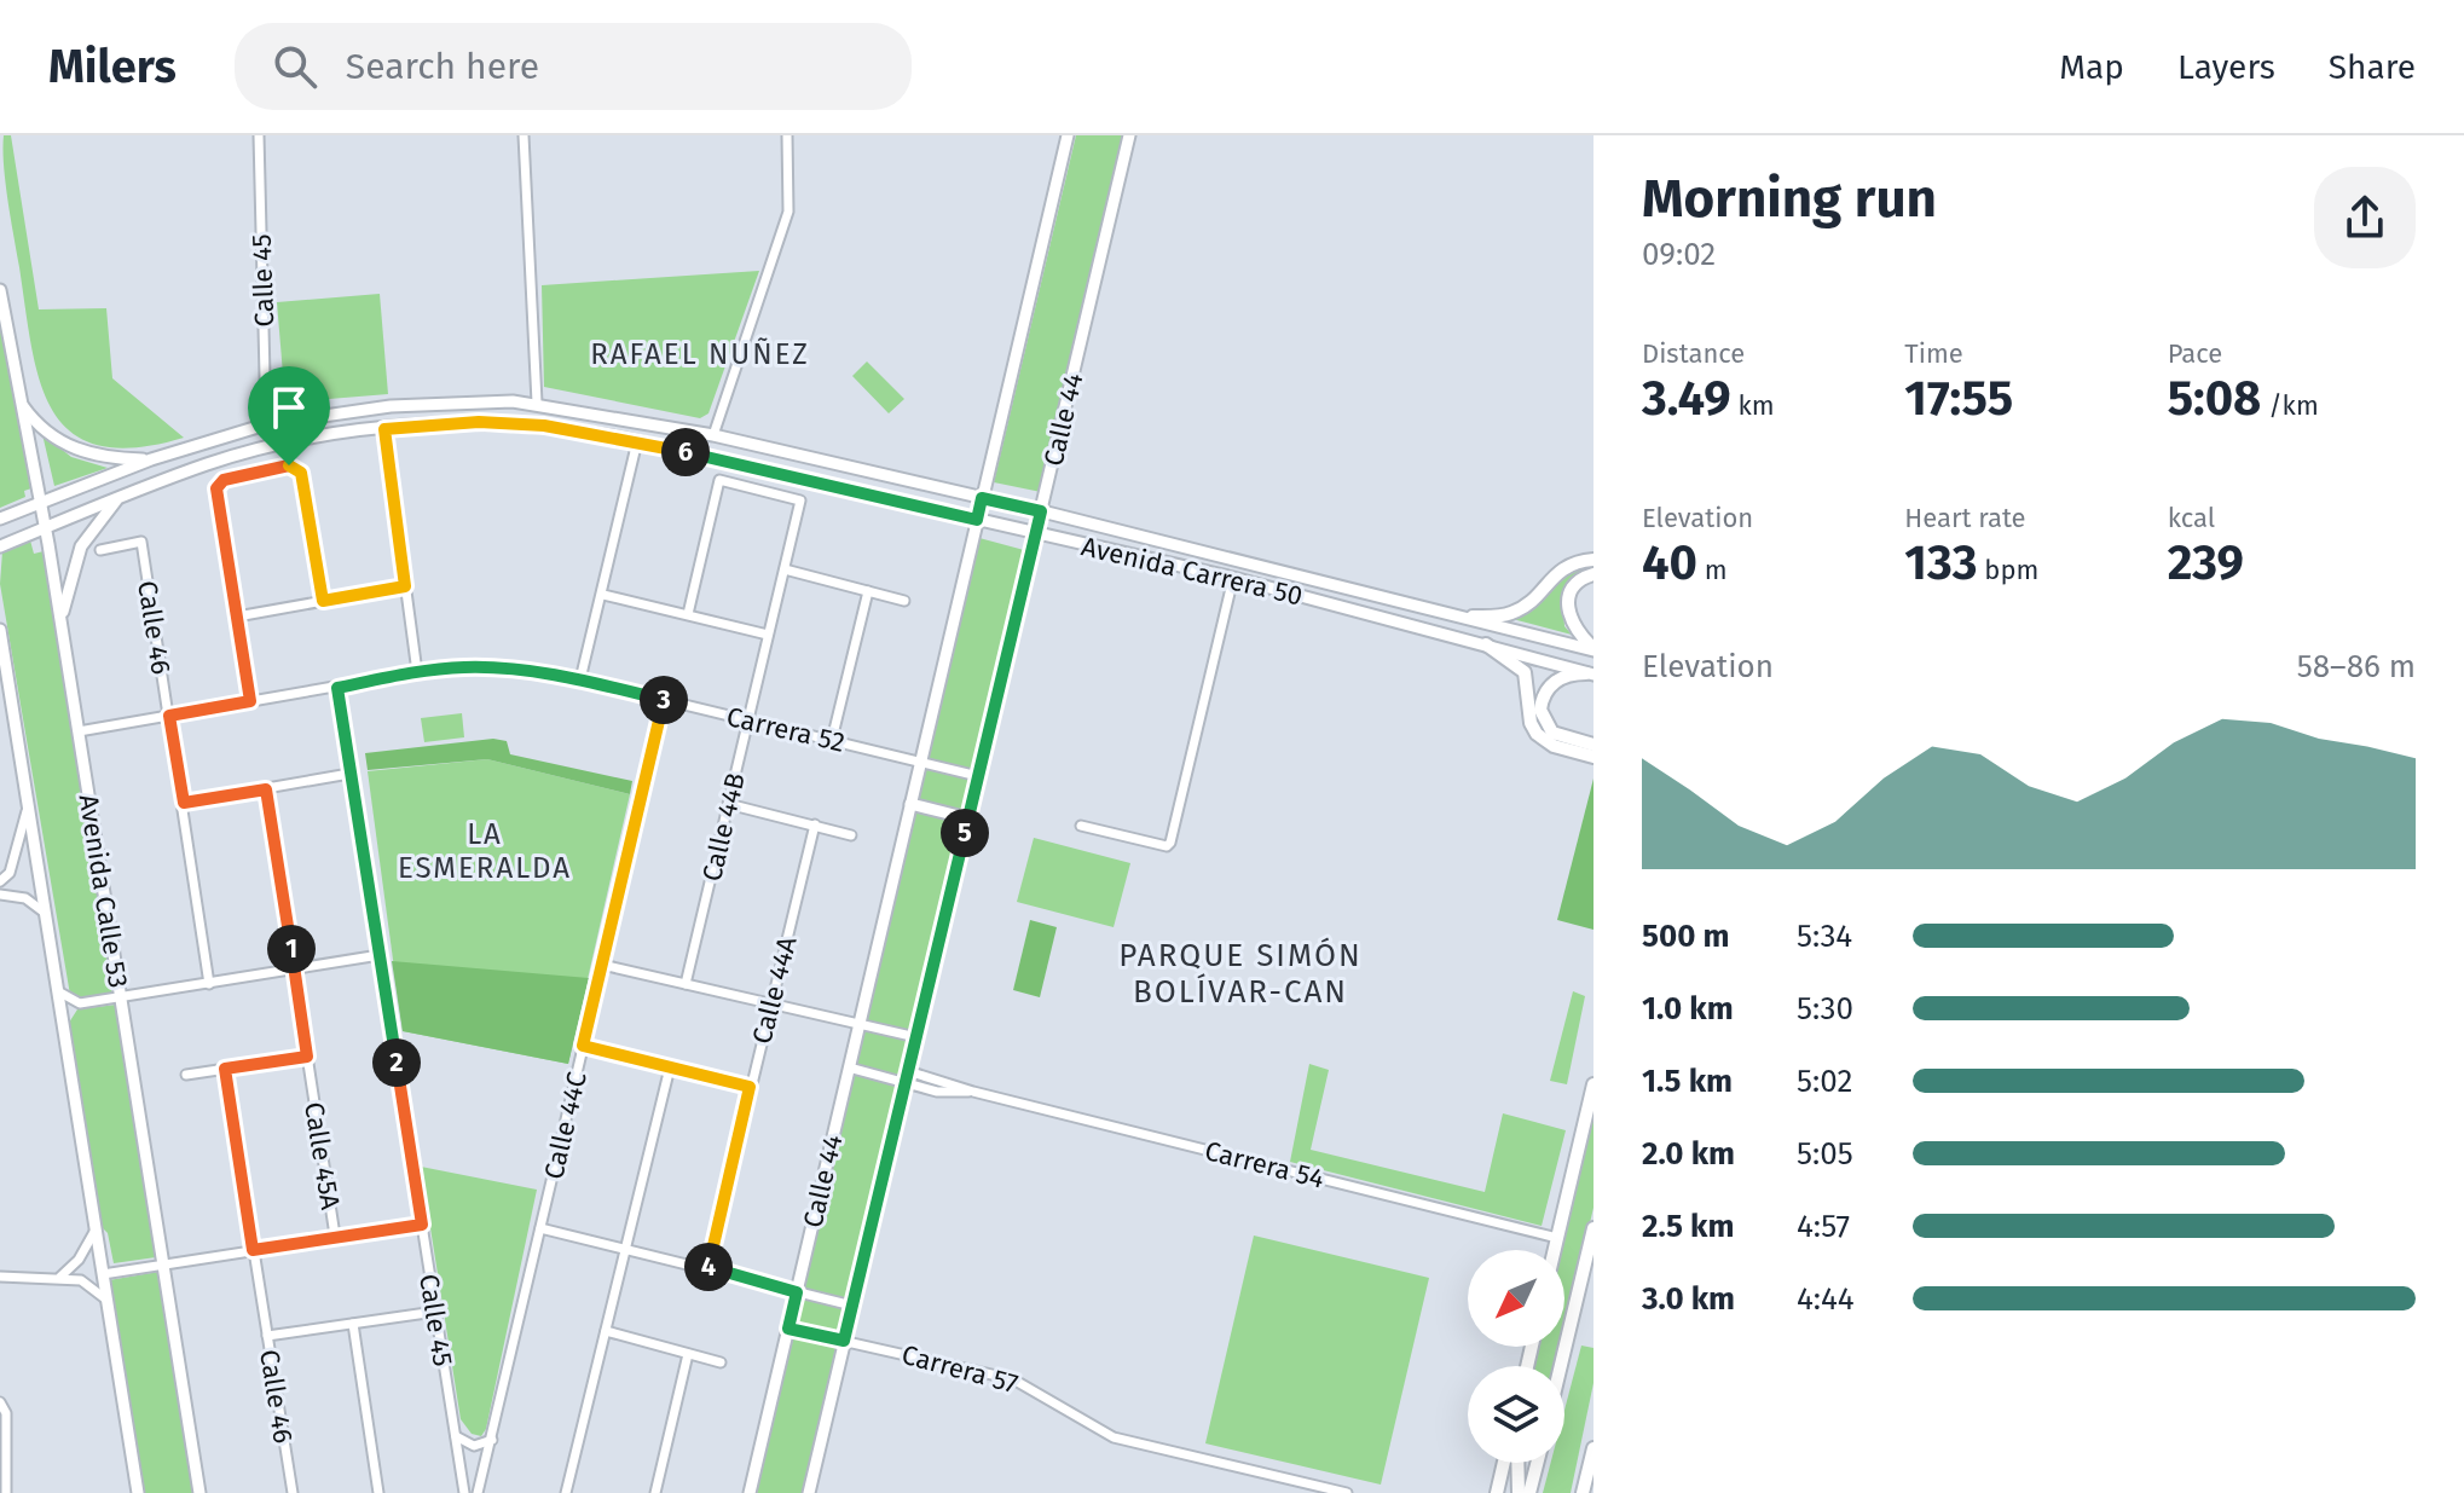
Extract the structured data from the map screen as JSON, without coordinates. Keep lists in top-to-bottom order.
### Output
{
  "streets": {
    "main road": ["Calle 44", "Avenida Carrera 50", "Avenida Calle 53"],
    "street": [
      "Calle 45",
      "Calle 46",
      "Carrera 52",
      "Calle 44B",
      "Calle 44A",
      "Calle 44C",
      "Calle 45A",
      "Carrera 54",
      "Carrera 57"
    ]
  },
  "crossings": [
    ["Calle 45", "Avenida Carrera 50"],
    ["Calle 45", "Carrera 52"],
    ["Calle 44", "Avenida Carrera 50"],
    ["Calle 44", "Carrera 52"],
    ["Calle 44", "Carrera 54"],
    ["Calle 44", "Carrera 57"],
    ["Avenida Carrera 50", "Avenida Calle 53"],
    ["Calle 46", "Carrera 52"],
    ["Carrera 52", "Calle 44B"],
    ["Carrera 52", "Avenida Calle 53"],
    ["Carrera 52", "Calle 44C"]
  ],
  "districts": ["RAFAEL NUÑEZ", "LA ESMERALDA", "PARQUE SIMÓN BOLÍVAR-CAN"],
  "north": "bottom left",
  "page": {
    "header": "Milers",
    "search": "Search here",
    "nav": ["Map", "Layers", "Share"],
    "heading": ["Morning run", "09:02"],
    "stats": [
      ["Distance", "3.49 km"],
      ["Time", "17:55"],
      ["Pace", "5:08 /km"],
      ["Elevation", "40 m"],
      ["Heart rate", "133 bpm"],
      ["kcal", "239"]
    ],
    "pins": [
      "6",
      "3",
      "5",
      "1",
      "2",
      "4"
    ],
    "chart": ["Elevation", "58–86 m"],
    "list": [
      {
        "name": "500 m",
        "note": "5:34"
      },
      {
        "name": "1.0 km",
        "note": "5:30"
      },
      {
        "name": "1.5 km",
        "note": "5:02"
      },
      {
        "name": "2.0 km",
        "note": "5:05"
      },
      {
        "name": "2.5 km",
        "note": "4:57"
      },
      {
        "name": "3.0 km",
        "note": "4:44"
      }
    ]
  }
}
